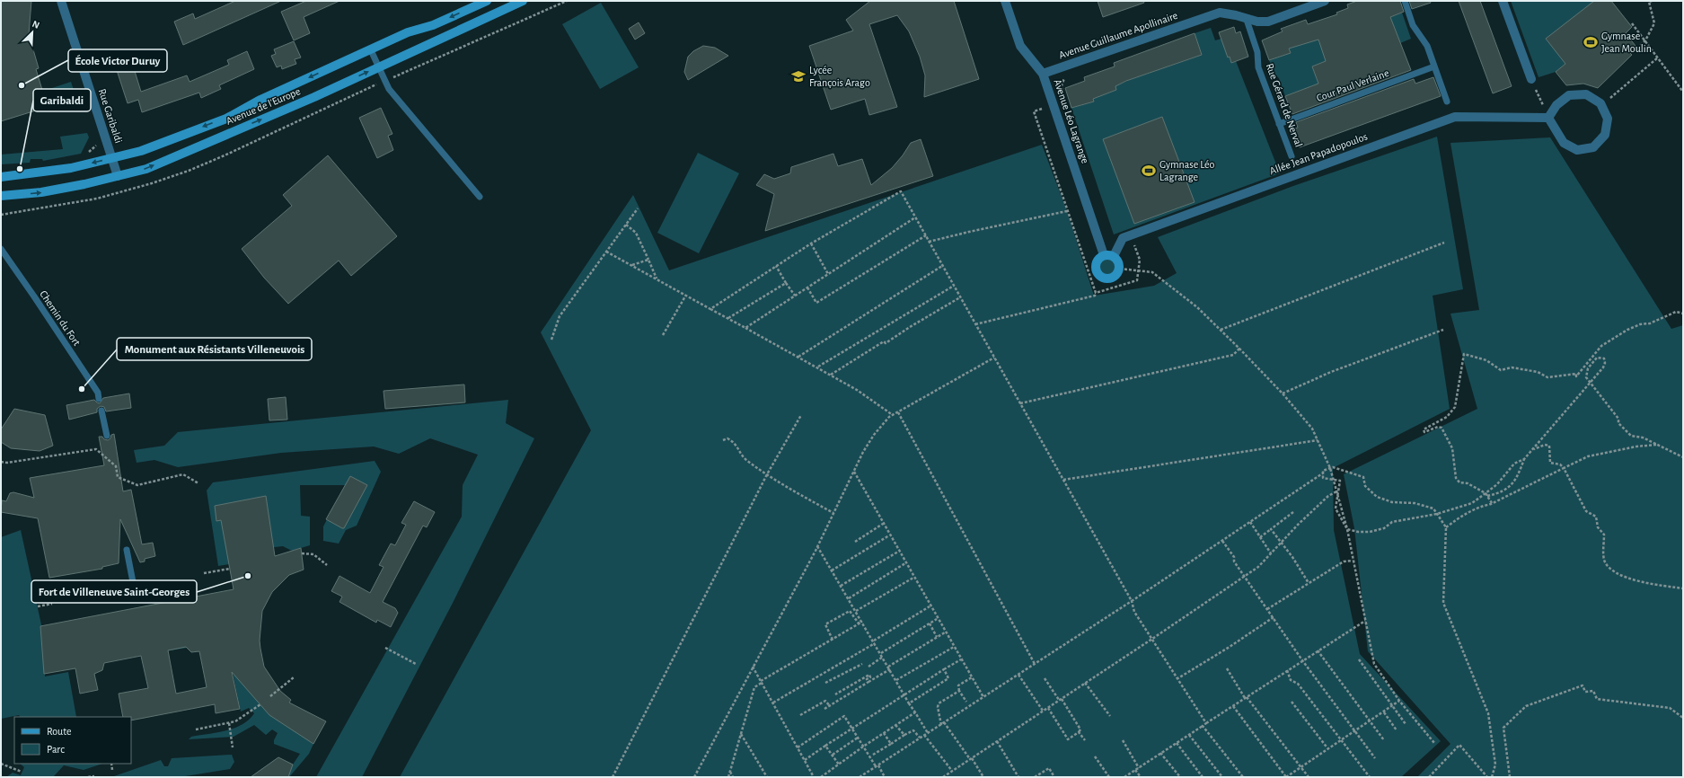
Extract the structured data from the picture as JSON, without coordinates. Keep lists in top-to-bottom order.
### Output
{
  "streets": {
    "main road": ["Avenue de l'Europe"],
    "street": [
      "Avenue Guillaume Apollinaire",
      "Rue Garibaldi",
      "Avenue Léo Lagrange",
      "Allée Jean Papadopoulos"
    ],
    "lane": ["Cour Paul Verlaine", "Rue Gérard de Nerval", "Chemin du Fort"]
  },
  "crossings": [
    ["Avenue Guillaume Apollinaire", "Rue Gérard de Nerval"],
    ["Avenue Guillaume Apollinaire", "Avenue Léo Lagrange"],
    ["Cour Paul Verlaine", "Rue Gérard de Nerval"],
    ["Avenue de l'Europe", "Rue Garibaldi"],
    ["Avenue Léo Lagrange", "Allée Jean Papadopoulos"]
  ],
  "places": {
    "sports": ["Gymnase Jean Moulin", "Gymnase Léo Lagrange"],
    "school or university": ["Lycée François Arago"],
    "other": [
      "École Victor Duruy",
      "Garibaldi",
      "Monument aux Résistants Villeneuvois",
      "Fort de Villeneuve Saint-Georges"
    ]
  },
  "legend": ["Route", "Parc"],
  "north": "top right"
}
